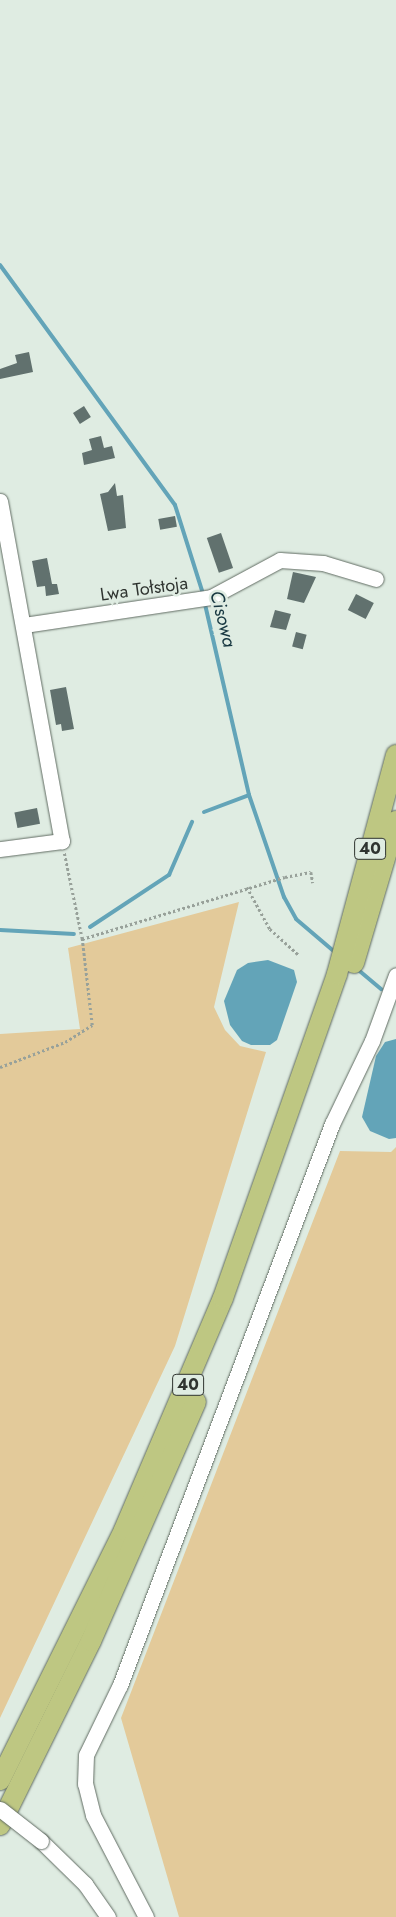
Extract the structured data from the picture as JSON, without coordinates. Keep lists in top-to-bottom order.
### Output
{
  "streets": {
    "main road": ["40"],
    "street": ["Lwa Tołstoja"]
  },
  "water": ["Cisowa"]
}
